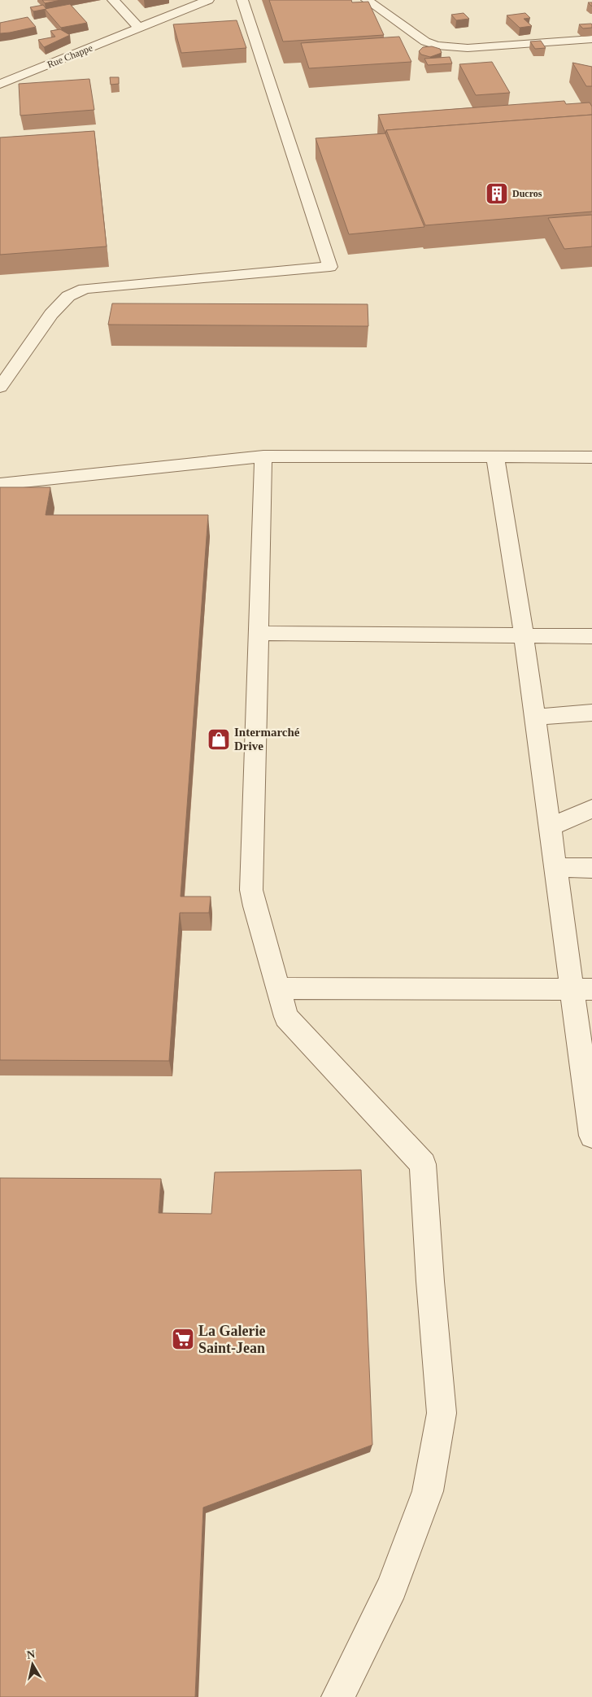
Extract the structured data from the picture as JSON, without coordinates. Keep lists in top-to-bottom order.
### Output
{
  "streets": {
    "street": ["Rue Chappe"]
  },
  "places": {
    "building": ["Ducros"],
    "shop": ["Intermarché Drive"],
    "supermarket": ["La Galerie Saint-Jean"]
  },
  "north": "top"
}
